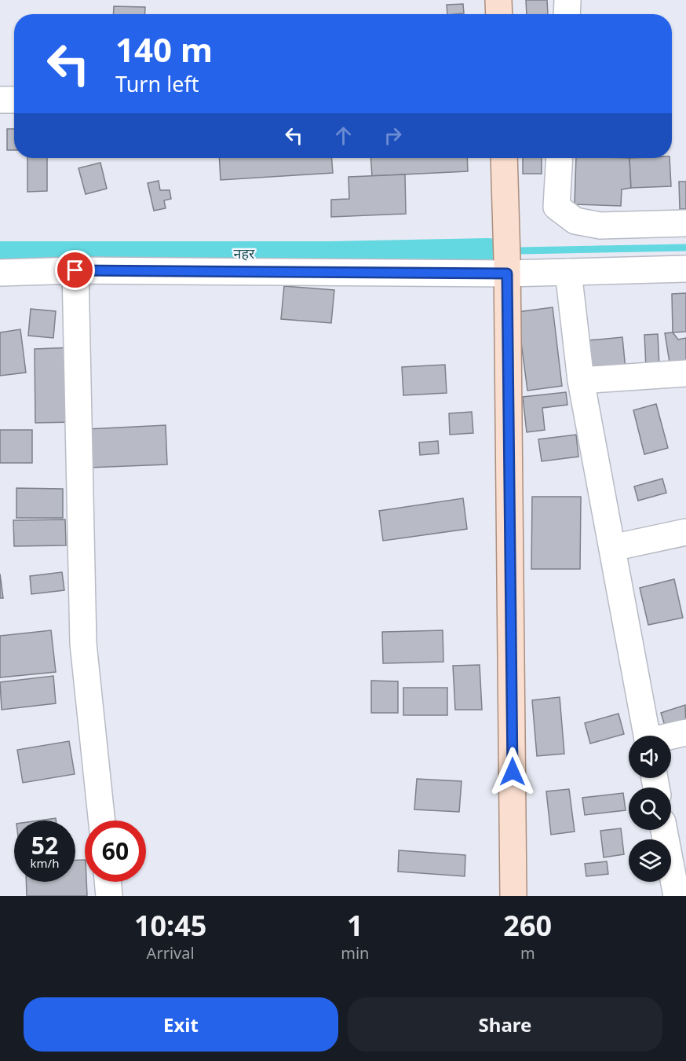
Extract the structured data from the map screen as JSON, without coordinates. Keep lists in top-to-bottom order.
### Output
{
  "water": ["नहर"],
  "page": {
    "turn": ["140 m", "Turn left"],
    "speed": "52 km/h",
    "limit": "60",
    "eta": [
      "10:45",
      "Arrival",
      "1",
      "min",
      "260",
      "m"
    ],
    "buttons": ["Exit", "Share"]
  }
}
